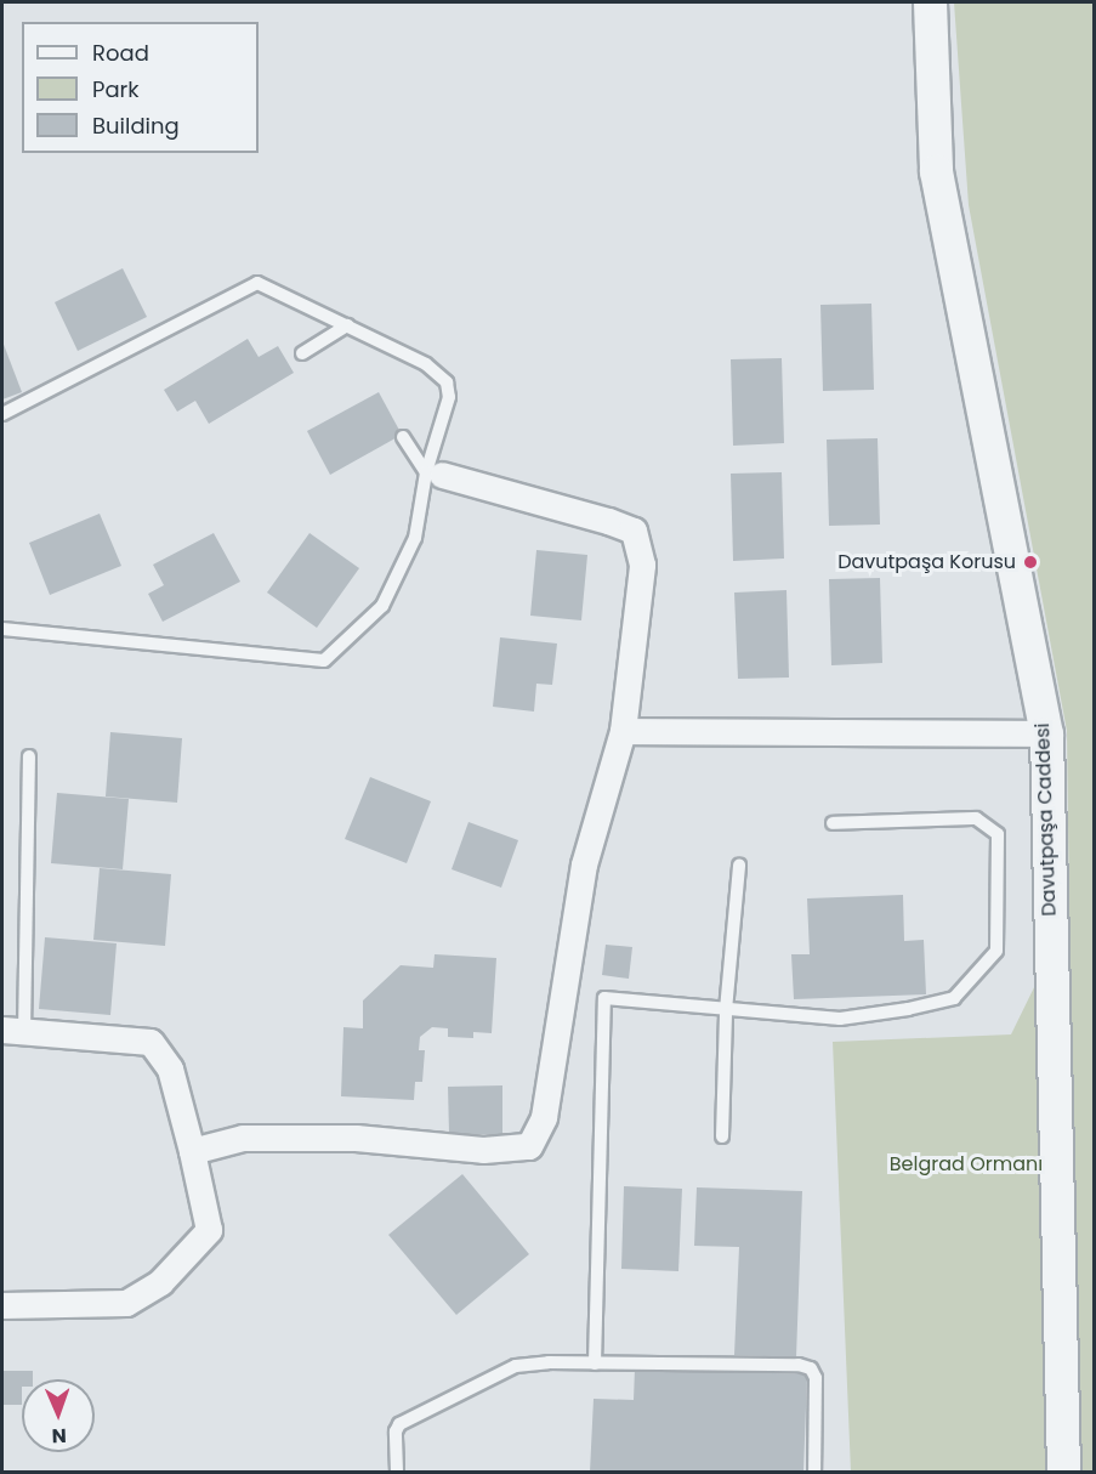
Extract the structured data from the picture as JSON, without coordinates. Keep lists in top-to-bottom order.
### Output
{
  "streets": {
    "street": ["Davutpaşa Caddesi"]
  },
  "parks": ["Belgrad Ormanı"],
  "places": ["Davutpaşa Korusu"],
  "legend": ["Road", "Park", "Building"],
  "north": "bottom"
}
